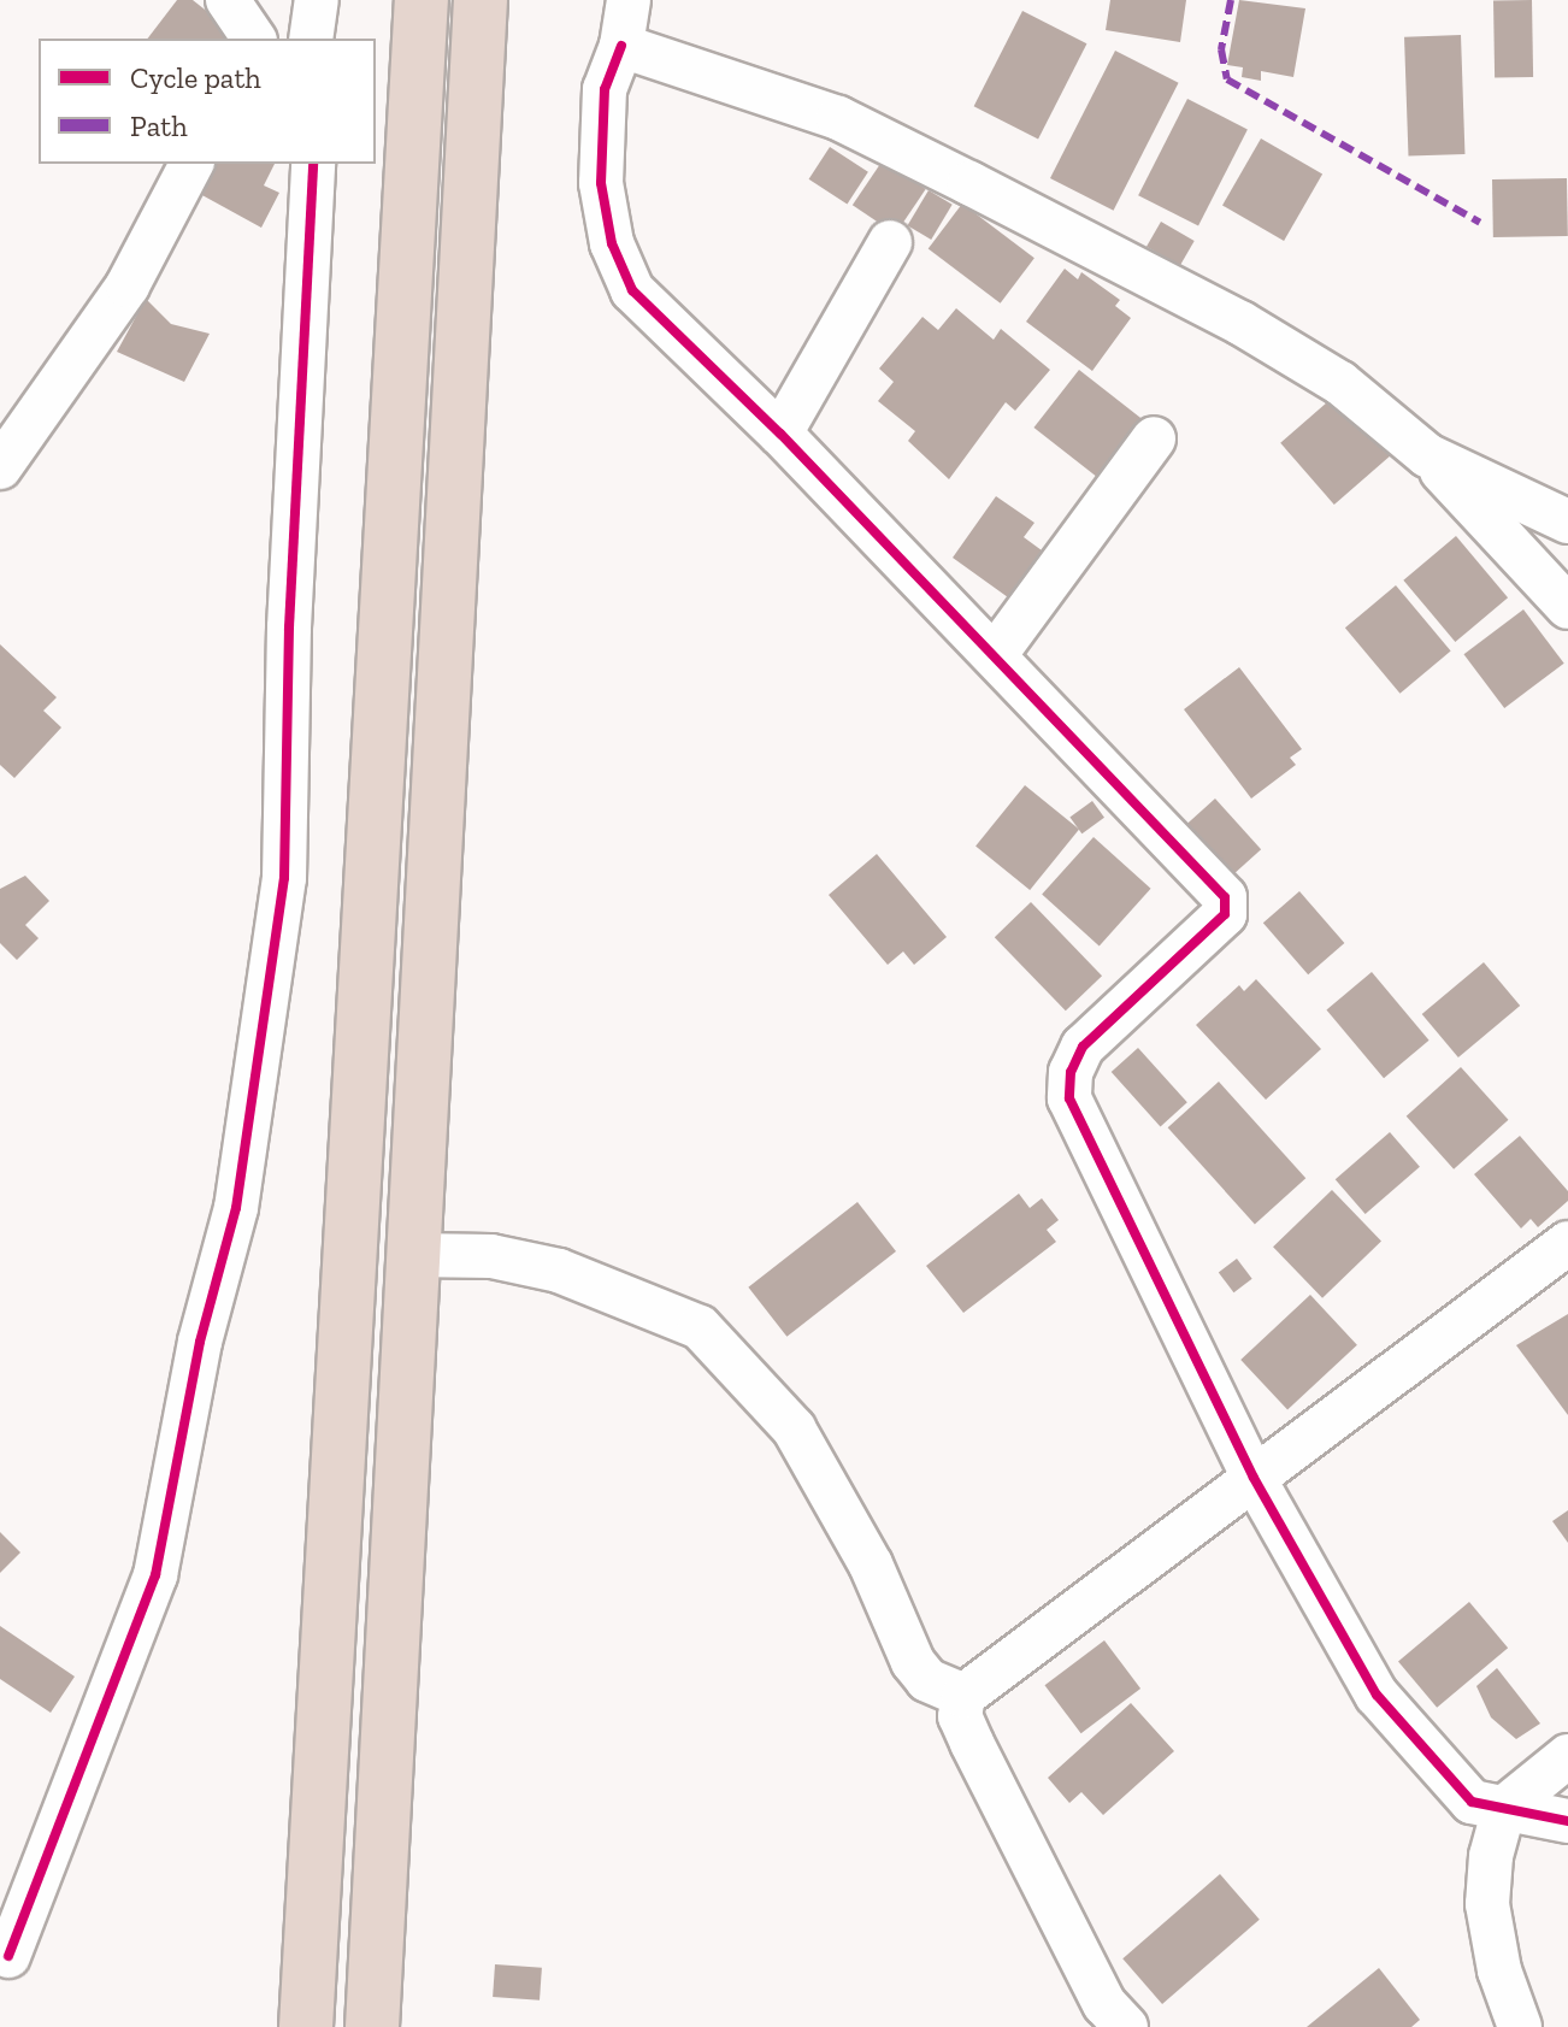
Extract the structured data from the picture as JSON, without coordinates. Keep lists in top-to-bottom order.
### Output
{
  "legend": ["Cycle path", "Path"]
}
